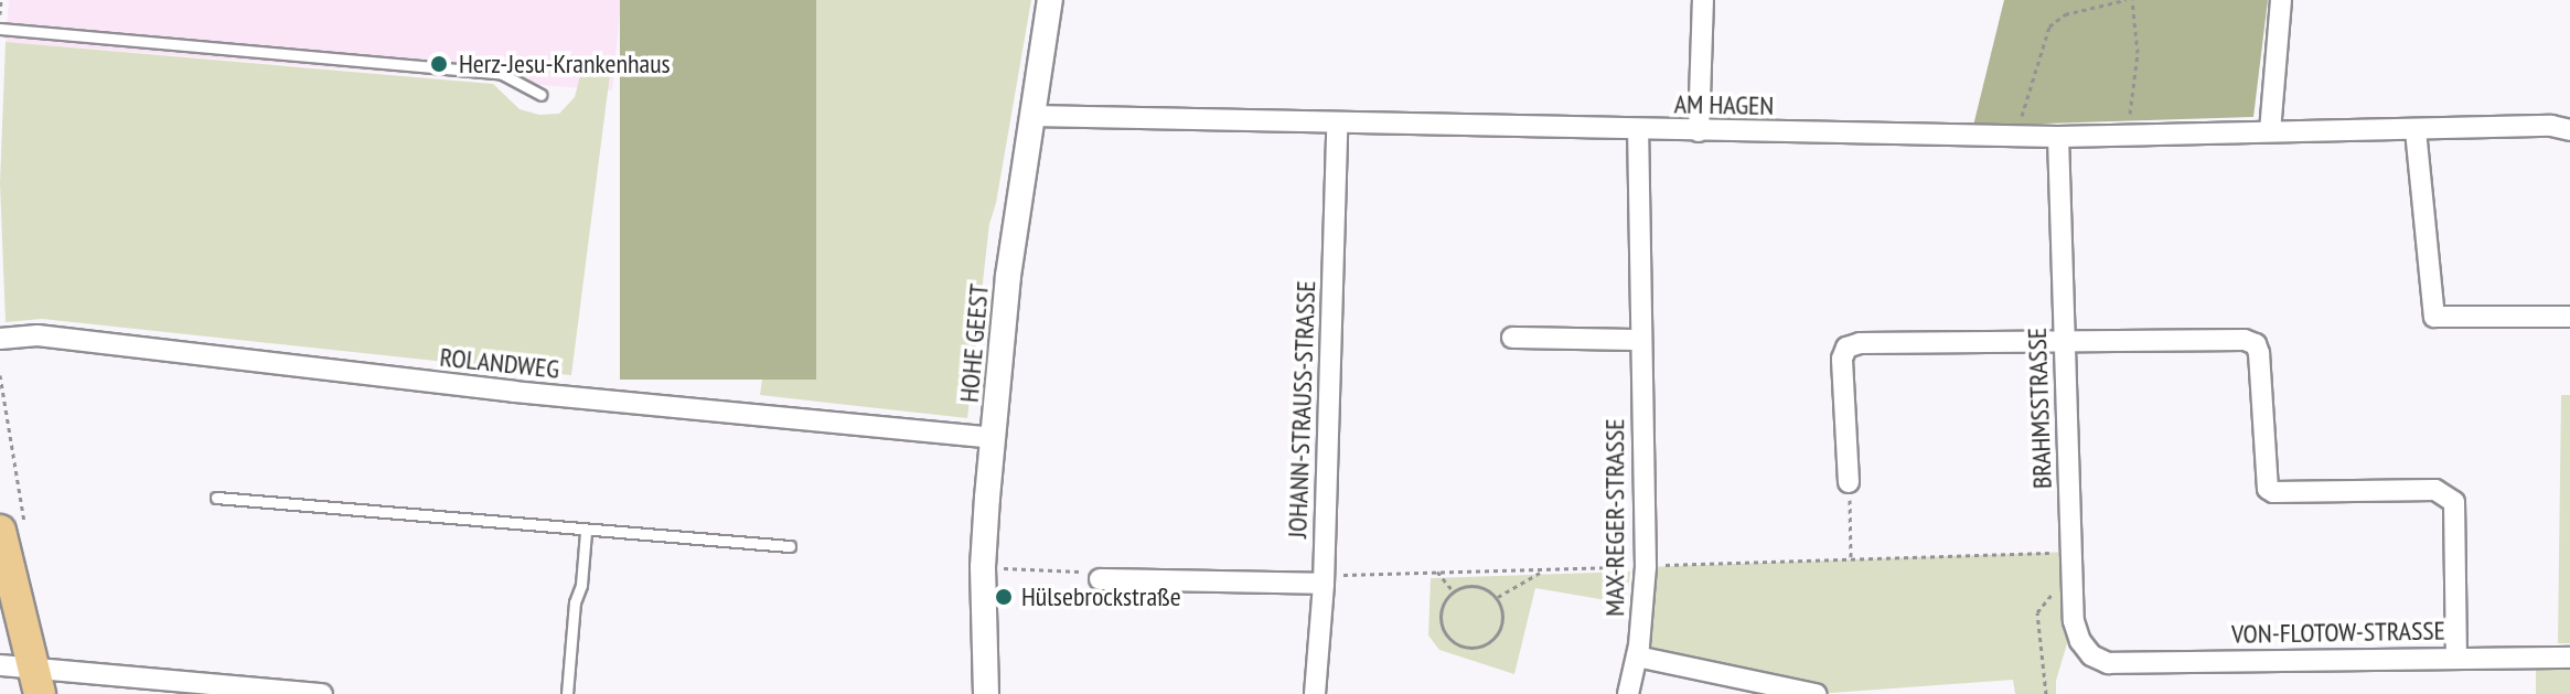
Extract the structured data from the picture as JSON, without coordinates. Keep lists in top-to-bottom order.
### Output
{
  "streets": {
    "street": [
      "AM HAGEN",
      "HOHE GEEST",
      "ROLANDWEG",
      "BRAHMSSTRASSE",
      "JOHANN-STRAUSS-STRASSE",
      "MAX-REGER-STRASSE",
      "VON-FLOTOW-STRASSE"
    ]
  },
  "crossings": [
    ["AM HAGEN", "HOHE GEEST"],
    ["AM HAGEN", "BRAHMSSTRASSE"],
    ["AM HAGEN", "JOHANN-STRAUSS-STRASSE"],
    ["AM HAGEN", "MAX-REGER-STRASSE"],
    ["HOHE GEEST", "ROLANDWEG"],
    ["BRAHMSSTRASSE", "VON-FLOTOW-STRASSE"]
  ],
  "places": ["Herz-Jesu-Krankenhaus", "Hülsebrockstraße"]
}
